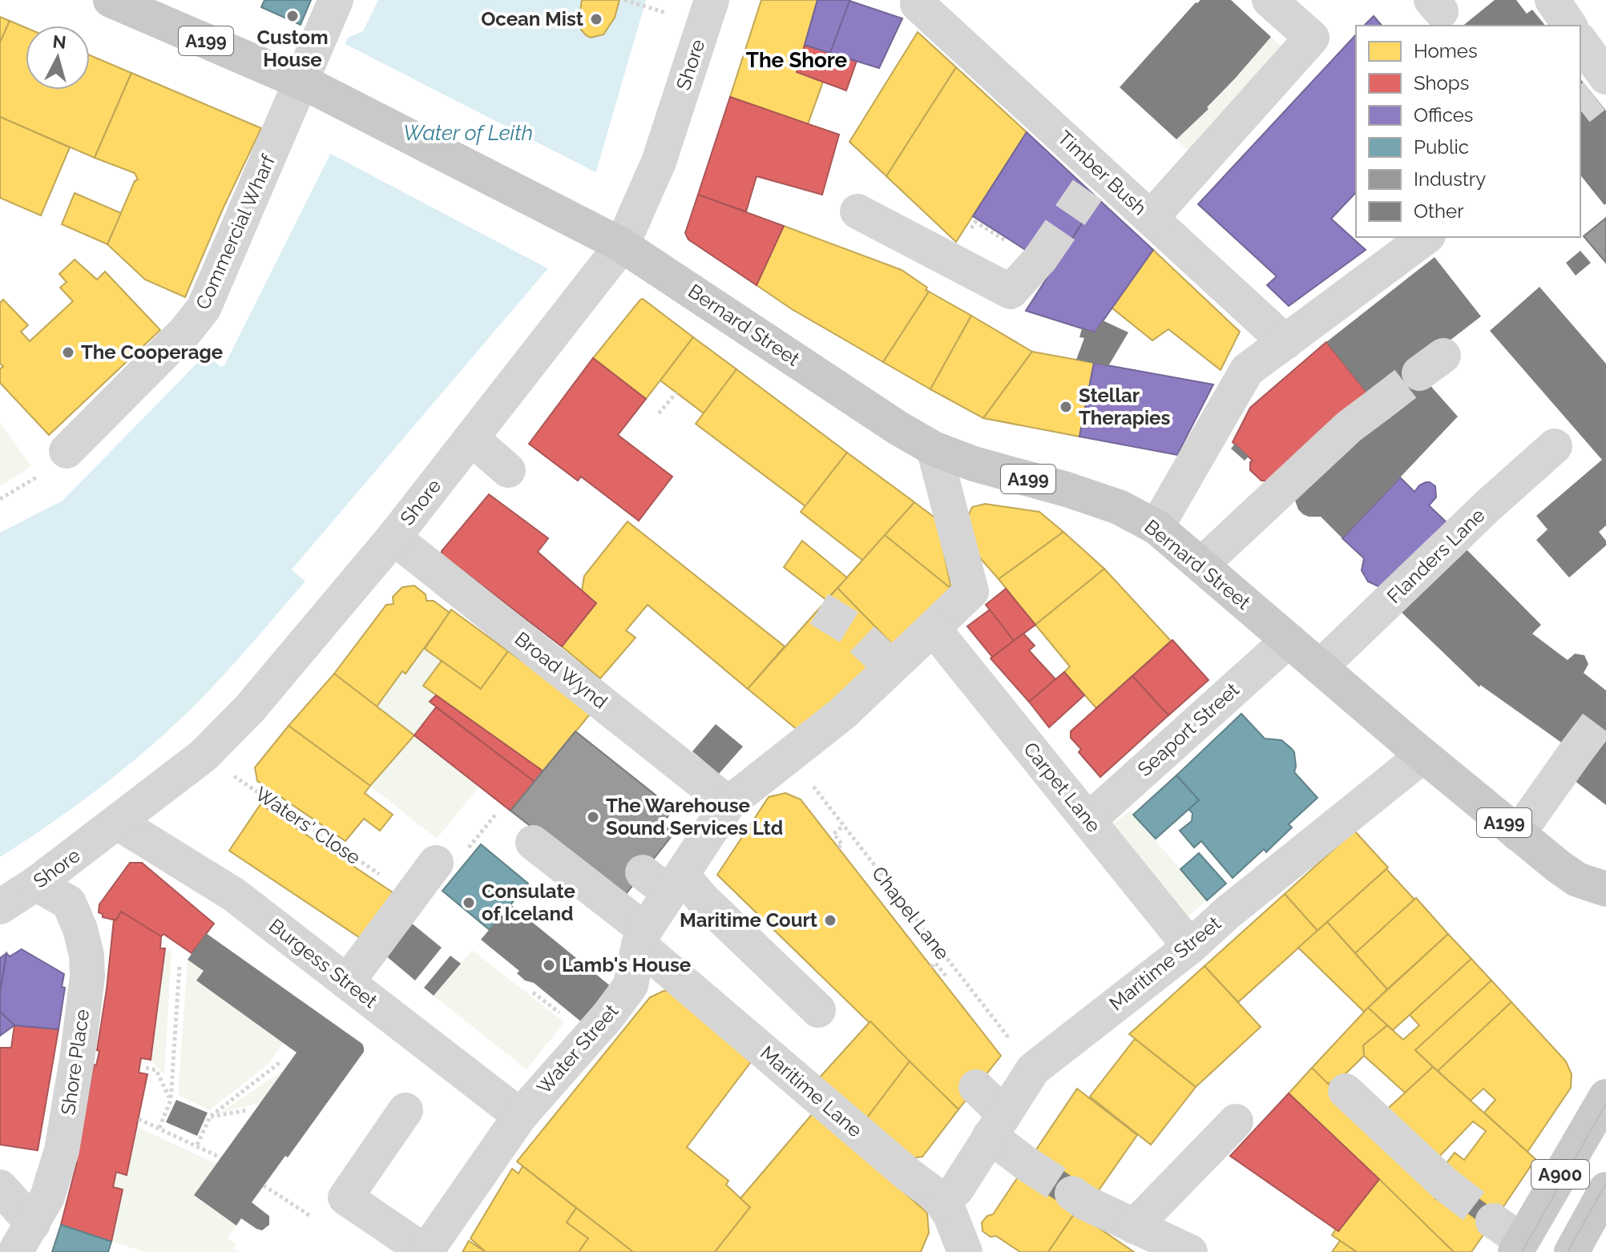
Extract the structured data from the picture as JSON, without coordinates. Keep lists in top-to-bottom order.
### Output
{
  "streets": {
    "main road": ["A199", "Bernard Street", "A900"],
    "street": [
      "Shore",
      "Timber Bush",
      "Commercial Wharf",
      "Flanders Lane",
      "Broad Wynd",
      "Seaport Street",
      "Carpet Lane",
      "Burgess Street",
      "Maritime Street",
      "Water Street",
      "Shore Place",
      "Maritime Lane"
    ],
    "path": ["Waters' Close", "Chapel Lane"]
  },
  "crossings": [
    ["A199", "Commercial Wharf"],
    ["A199", "Bernard Street"],
    ["Shore", "Bernard Street"],
    ["Shore", "Broad Wynd"],
    ["Shore", "Waters' Close"],
    ["Shore", "Burgess Street"],
    ["Shore", "Shore Place"],
    ["Commercial Wharf", "Bernard Street"],
    ["Bernard Street", "Flanders Lane"],
    ["Bernard Street", "Seaport Street"],
    ["Bernard Street", "Maritime Street"],
    ["Broad Wynd", "Water Street"],
    ["Seaport Street", "Carpet Lane"],
    ["Carpet Lane", "Maritime Street"],
    ["Chapel Lane", "Maritime Street"],
    ["Burgess Street", "Water Street"],
    ["Maritime Street", "Maritime Lane"],
    ["Water Street", "Maritime Lane"]
  ],
  "districts": ["The Shore"],
  "water": ["Water of Leith"],
  "places": [
    "Custom House",
    "Ocean Mist",
    "The Cooperage",
    "Stellar Therapies",
    "The Warehouse Sound Services Ltd",
    "Consulate of Iceland",
    "Maritime Court",
    "Lamb's House"
  ],
  "legend": [
    "Homes",
    "Shops",
    "Offices",
    "Public",
    "Industry",
    "Other"
  ],
  "north": "top"
}
